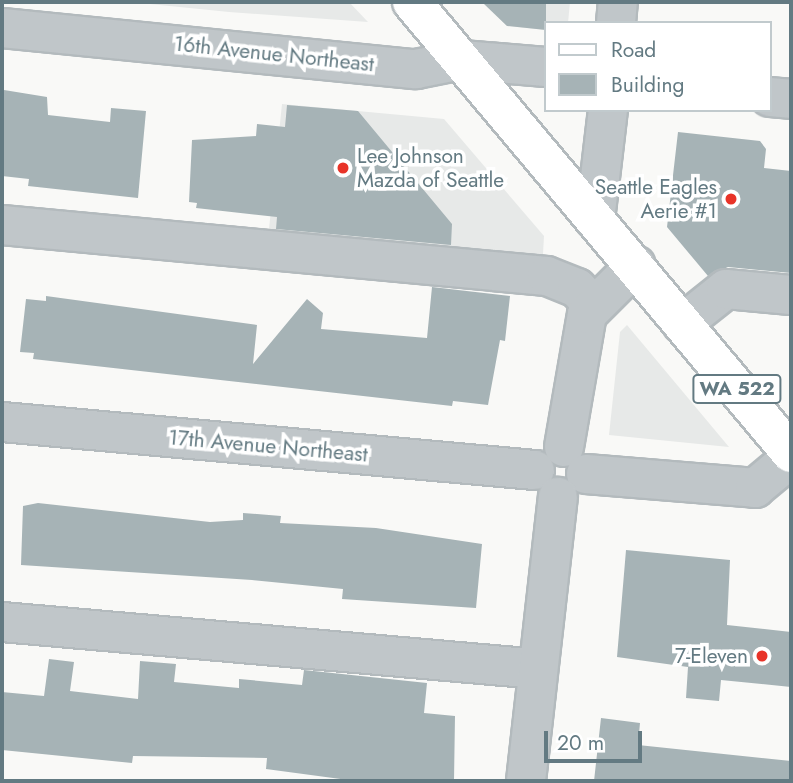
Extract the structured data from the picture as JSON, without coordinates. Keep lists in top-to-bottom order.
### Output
{
  "streets": {
    "main road": ["WA 522"],
    "street": ["16th Avenue Northeast", "17th Avenue Northeast"]
  },
  "crossings": [
    ["16th Avenue Northeast", "WA 522"],
    ["WA 522", "17th Avenue Northeast"]
  ],
  "places": ["Lee Johnson Mazda of Seattle", "Seattle Eagles Aerie #1", "7-Eleven"],
  "legend": ["Road", "Building"],
  "scale_bar": "20 m"
}
